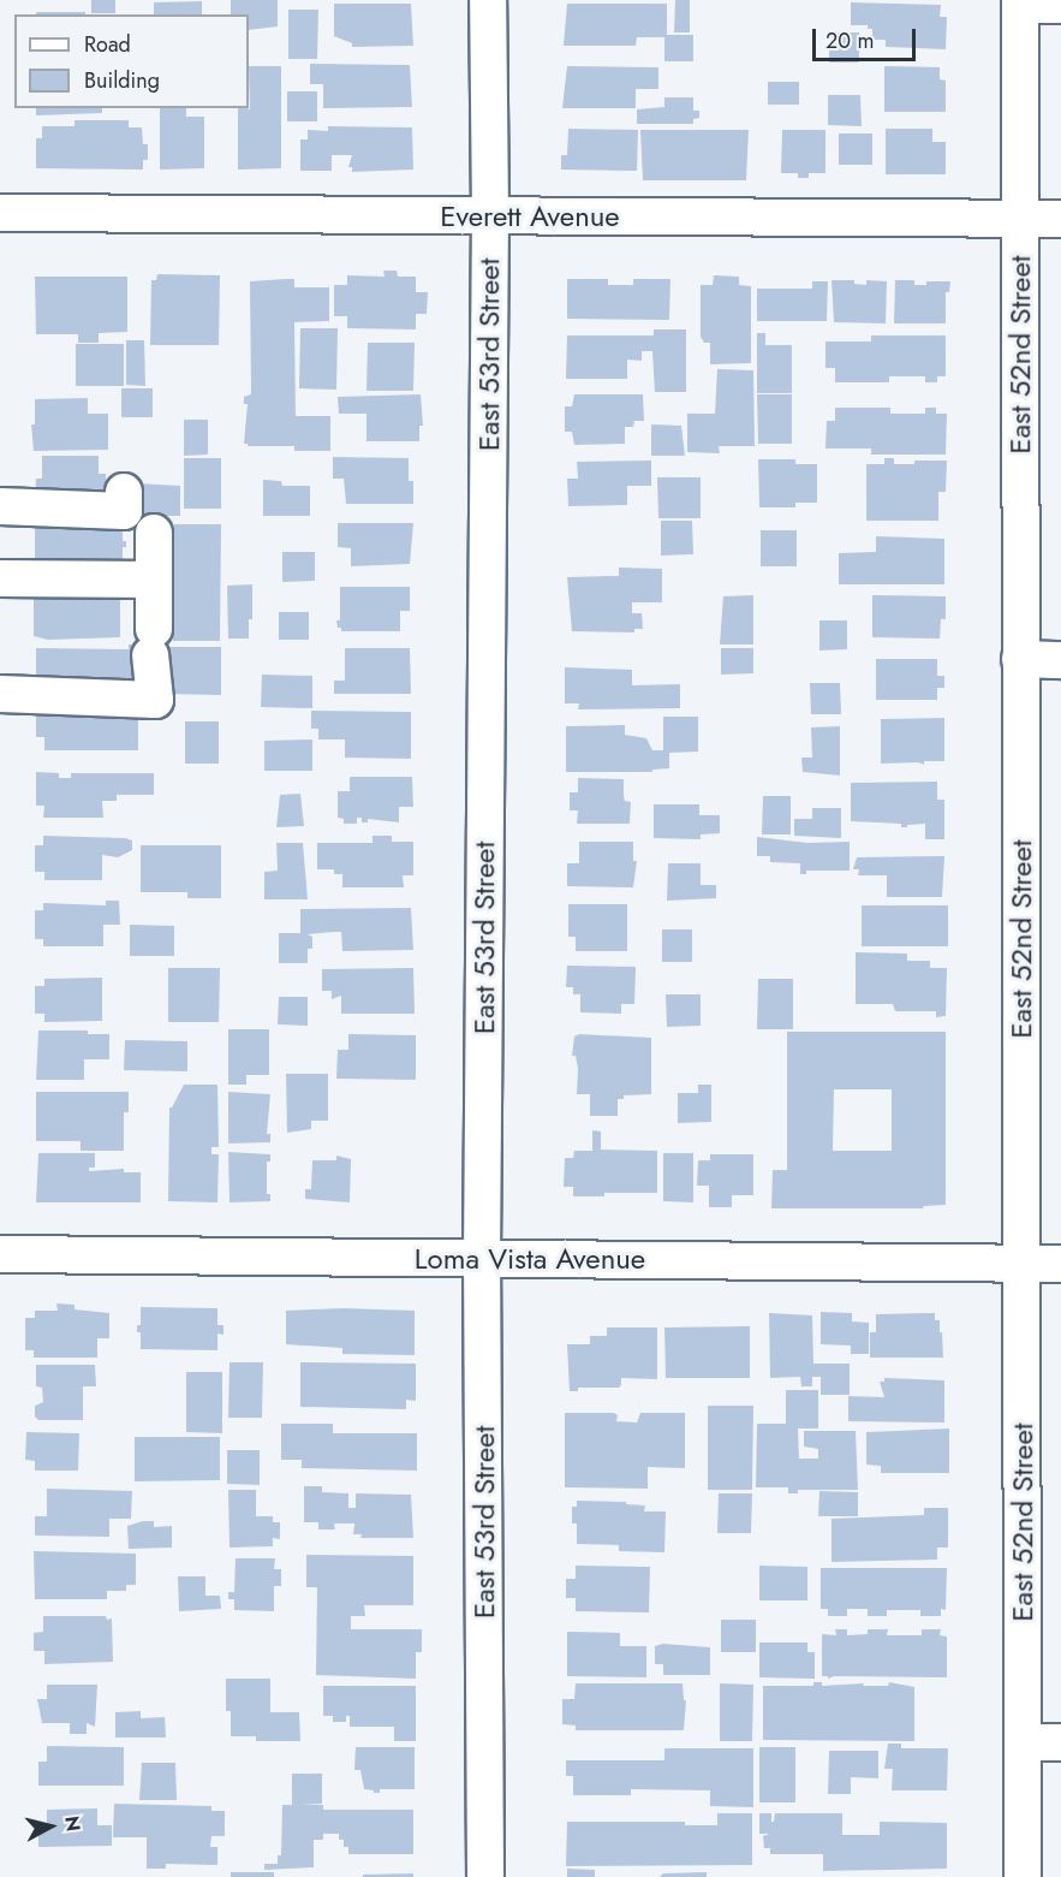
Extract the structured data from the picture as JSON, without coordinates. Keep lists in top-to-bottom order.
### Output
{
  "streets": {
    "street": [
      "Everett Avenue",
      "East 53rd Street",
      "East 52nd Street",
      "Loma Vista Avenue"
    ]
  },
  "crossings": [
    ["Everett Avenue", "East 53rd Street"],
    ["Everett Avenue", "East 52nd Street"],
    ["East 53rd Street", "Loma Vista Avenue"],
    ["East 52nd Street", "Loma Vista Avenue"]
  ],
  "legend": ["Road", "Building"],
  "scale_bar": "20 m",
  "north": "right"
}
